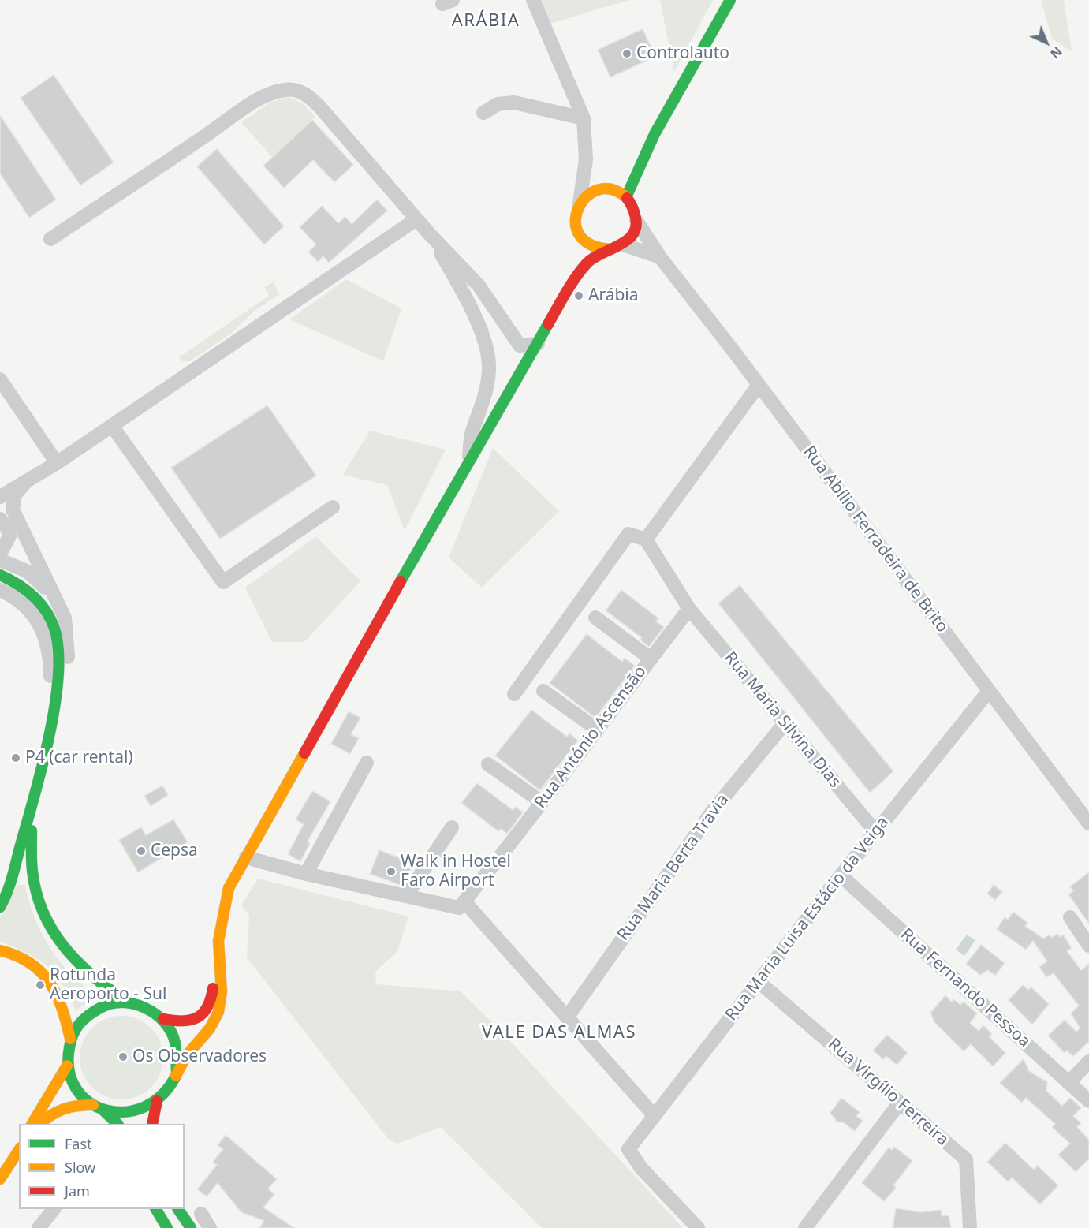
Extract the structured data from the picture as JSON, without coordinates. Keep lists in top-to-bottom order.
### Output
{
  "streets": {
    "street": [
      "Rua Abílio Ferradeira de Brito",
      "Rua Maria Silvina Dias",
      "Rua António Ascensão",
      "Rua Maria Berta Travia",
      "Rua Maria Luísa Estácio da Veiga",
      "Rua Fernando Pessoa",
      "Rua Virgílio Ferreira"
    ]
  },
  "crossings": [
    ["Rua Abílio Ferradeira de Brito", "Rua Maria Luísa Estácio da Veiga"],
    ["Rua Maria Silvina Dias", "Rua António Ascensão"],
    ["Rua Maria Silvina Dias", "Rua Maria Berta Travia"],
    ["Rua Maria Silvina Dias", "Rua Maria Luísa Estácio da Veiga"],
    ["Rua Maria Luísa Estácio da Veiga", "Rua Fernando Pessoa"],
    ["Rua Maria Luísa Estácio da Veiga", "Rua Virgílio Ferreira"]
  ],
  "districts": ["ARÁBIA", "VALE DAS ALMAS"],
  "places": [
    "Controlauto",
    "Arábia",
    "P4 (car rental)",
    "Cepsa",
    "Walk in Hostel Faro Airport",
    "Rotunda Aeroporto - Sul",
    "Os Observadores"
  ],
  "legend": ["Fast", "Slow", "Jam"],
  "north": "bottom right"
}
